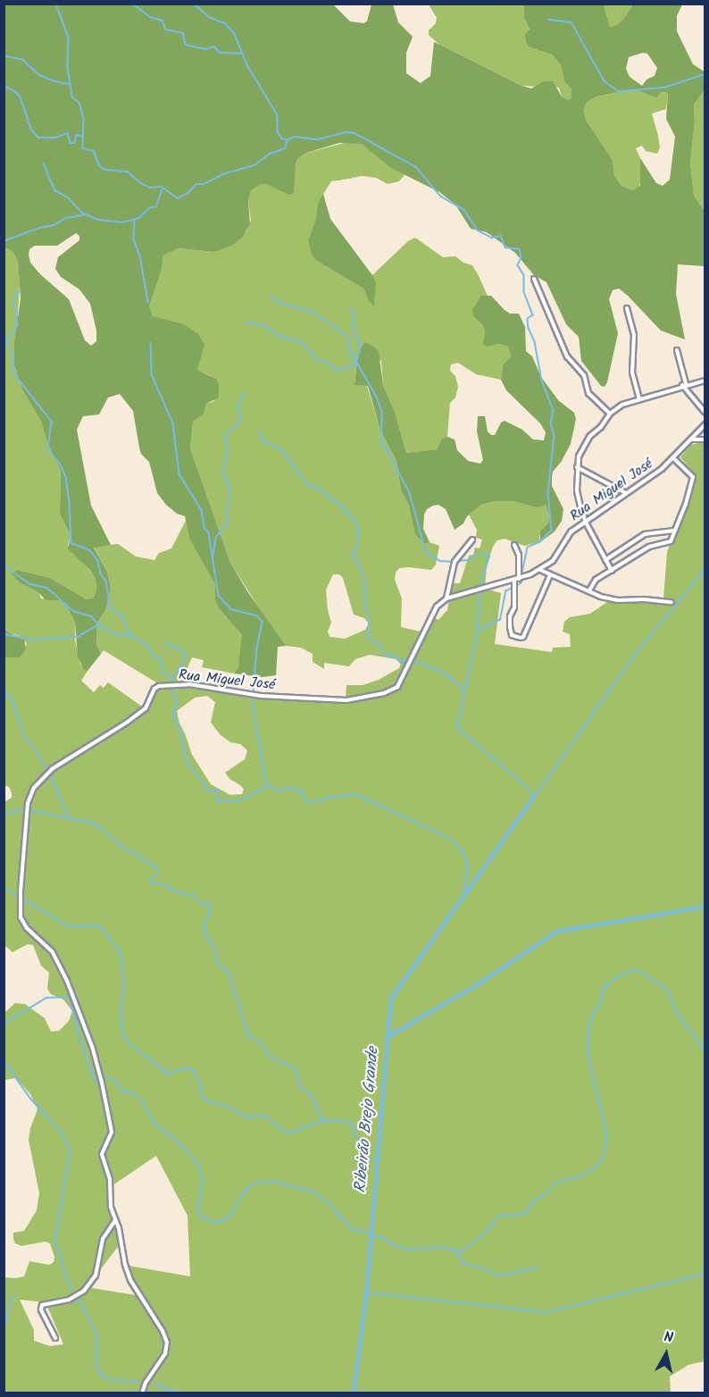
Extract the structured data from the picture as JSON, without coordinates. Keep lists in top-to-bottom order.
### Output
{
  "streets": {
    "street": ["Rua Miguel José"]
  },
  "water": ["Ribeirão Brejo Grande"],
  "north": "top"
}
